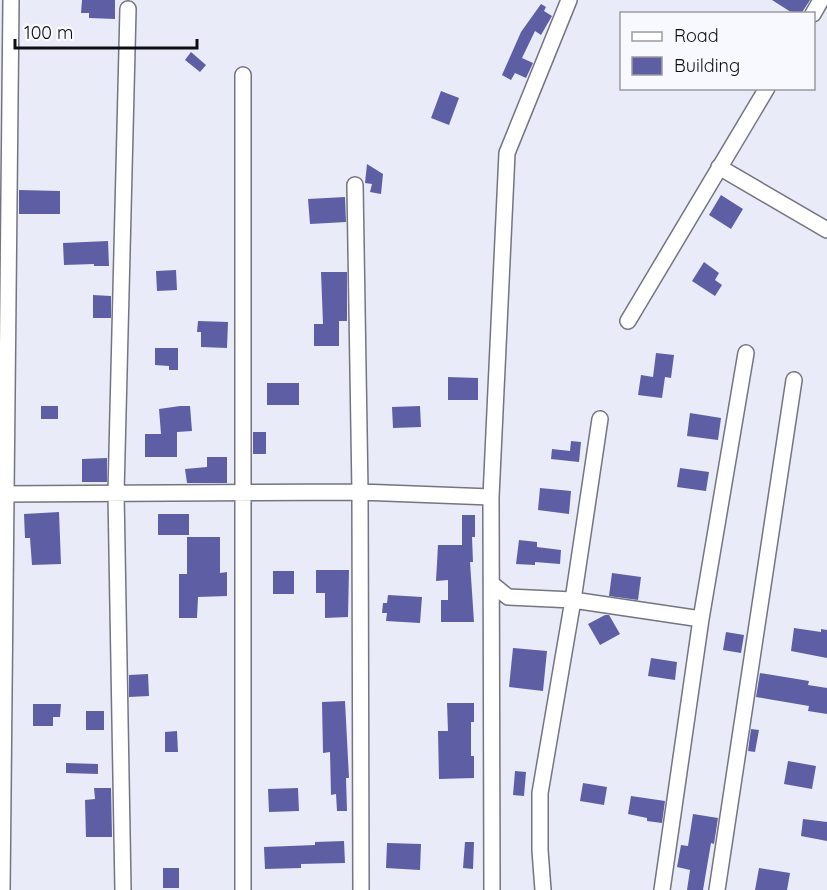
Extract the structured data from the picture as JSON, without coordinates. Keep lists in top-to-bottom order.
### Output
{
  "legend": ["Road", "Building"],
  "scale_bar": "100 m"
}
